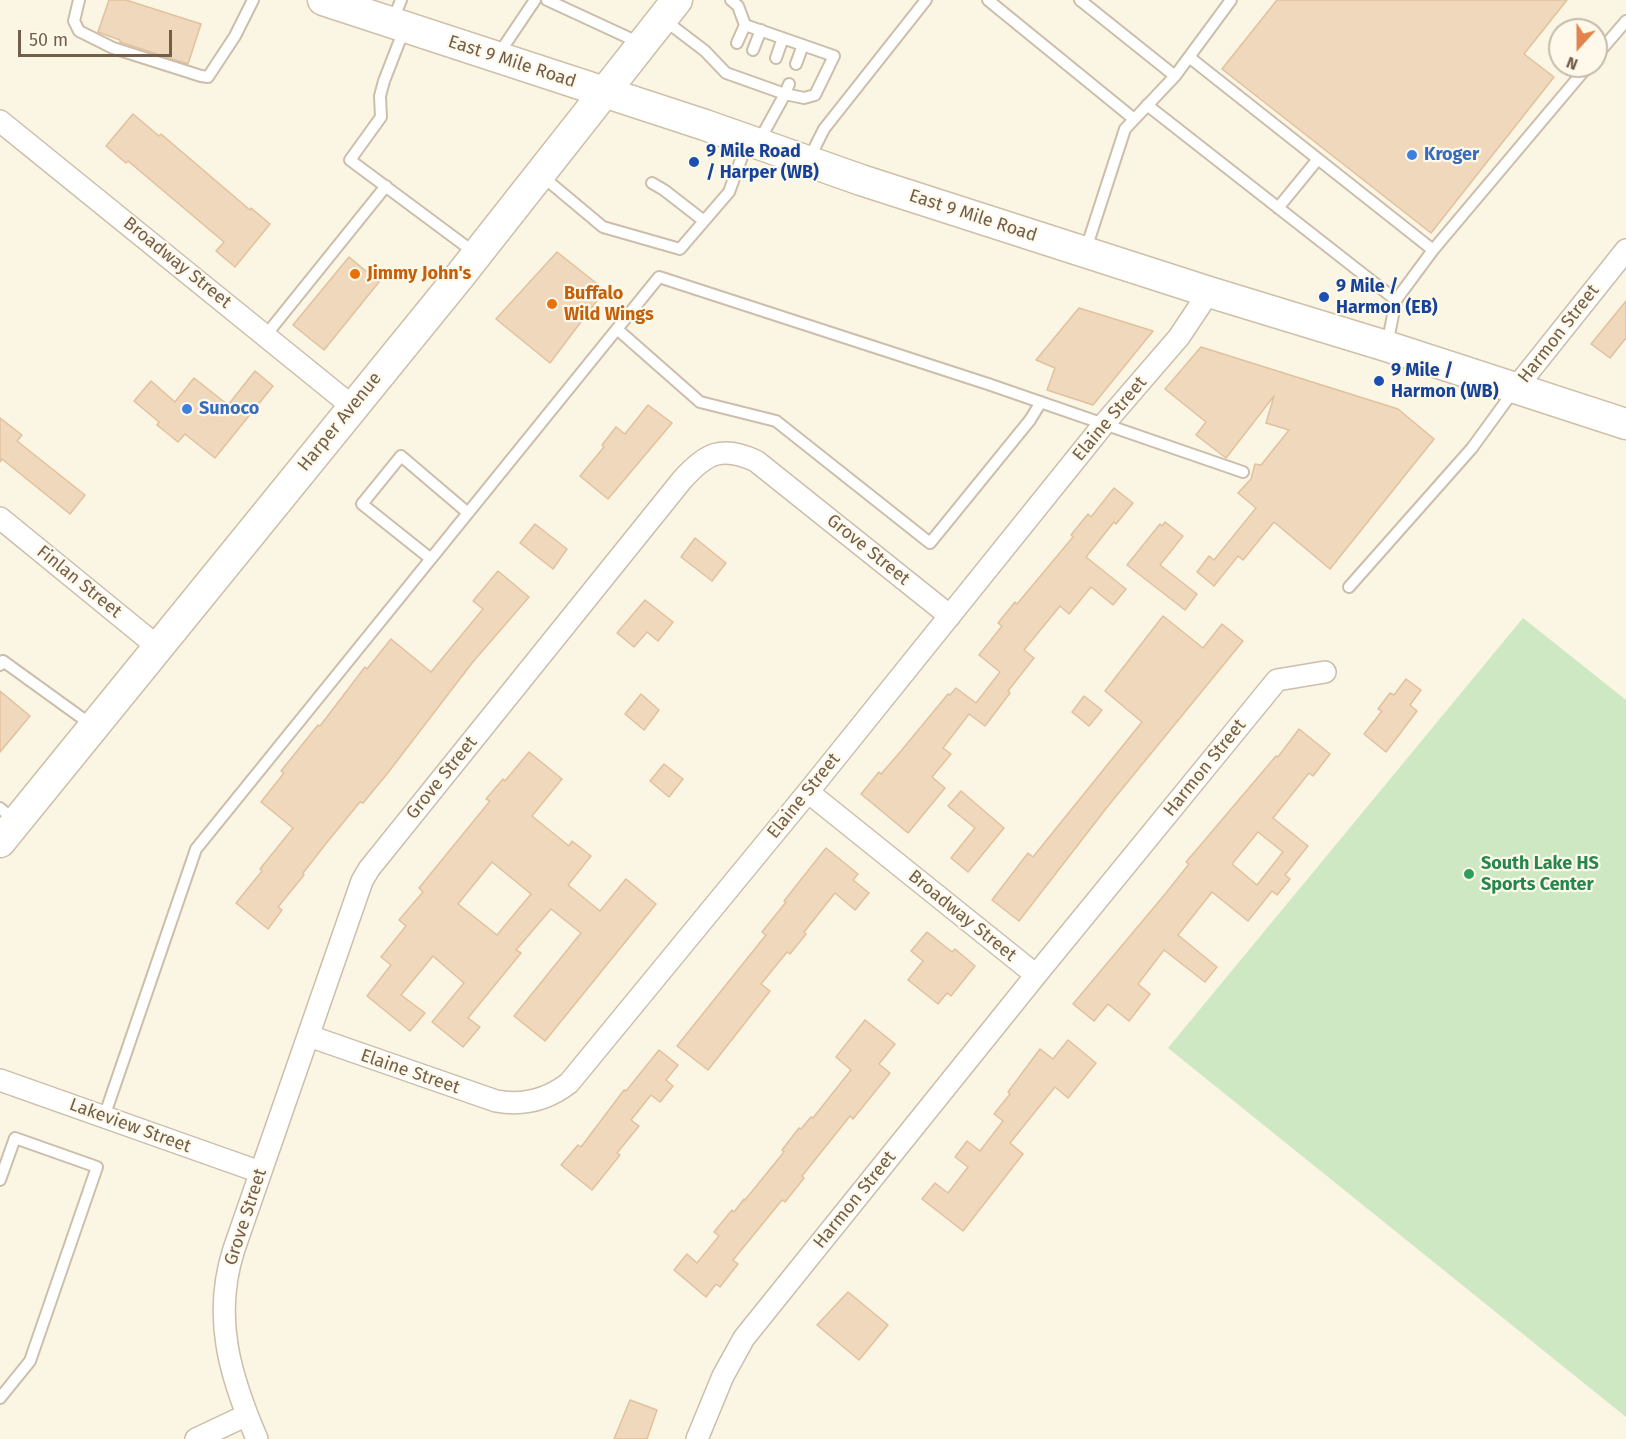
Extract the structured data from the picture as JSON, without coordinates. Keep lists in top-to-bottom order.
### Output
{
  "streets": {
    "main road": ["East 9 Mile Road", "Harper Avenue"],
    "street": [
      "Broadway Street",
      "Harmon Street",
      "Elaine Street",
      "Grove Street",
      "Finlan Street",
      "Lakeview Street"
    ]
  },
  "crossings": [
    ["East 9 Mile Road", "Harmon Street"],
    ["East 9 Mile Road", "Elaine Street"],
    ["East 9 Mile Road", "Harper Avenue"],
    ["Broadway Street", "Harmon Street"],
    ["Broadway Street", "Elaine Street"],
    ["Broadway Street", "Harper Avenue"],
    ["Elaine Street", "Grove Street"],
    ["Harper Avenue", "Finlan Street"],
    ["Grove Street", "Lakeview Street"]
  ],
  "places": [
    "Kroger",
    "9 Mile Road / Harper (WB)",
    "Jimmy John's",
    "9 Mile / Harmon (EB)",
    "Buffalo Wild Wings",
    "9 Mile / Harmon (WB)",
    "Sunoco",
    "South Lake HS Sports Center"
  ],
  "scale_bar": "50 m",
  "north": "bottom"
}
